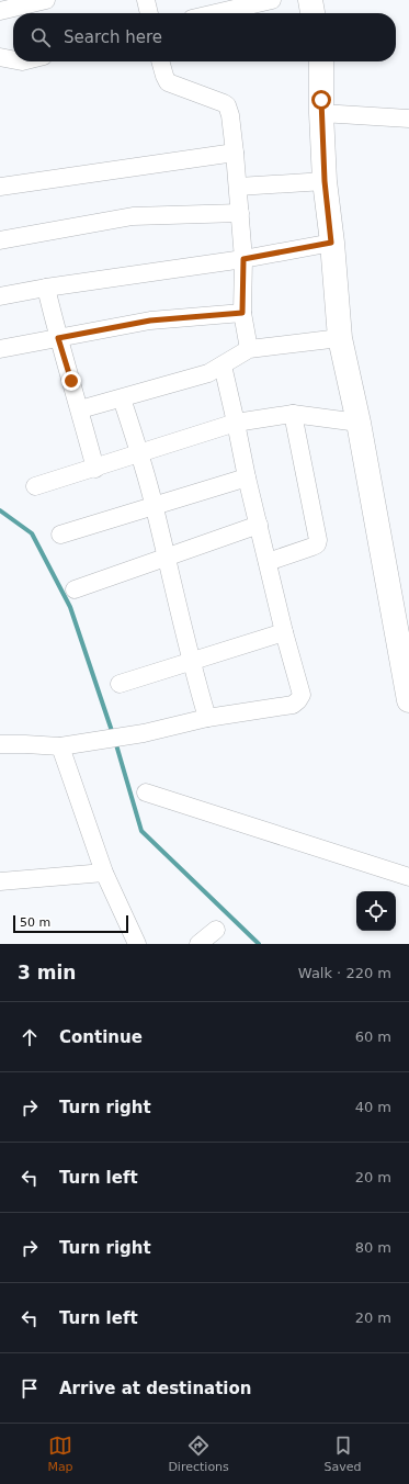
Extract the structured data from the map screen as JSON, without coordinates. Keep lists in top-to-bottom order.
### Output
{
  "scale_bar": "50 m",
  "page": {
    "search": "Search here",
    "scale": "50 m",
    "heading": ["3 min", "Walk · 220 m"],
    "list": [
      ["Continue", "60 m"],
      ["Turn right", "40 m"],
      ["Turn left", "20 m"],
      ["Turn right", "80 m"],
      ["Turn left", "20 m"],
      "Arrive at destination"
    ],
    "nav": ["Map", "Directions", "Saved"]
  }
}
